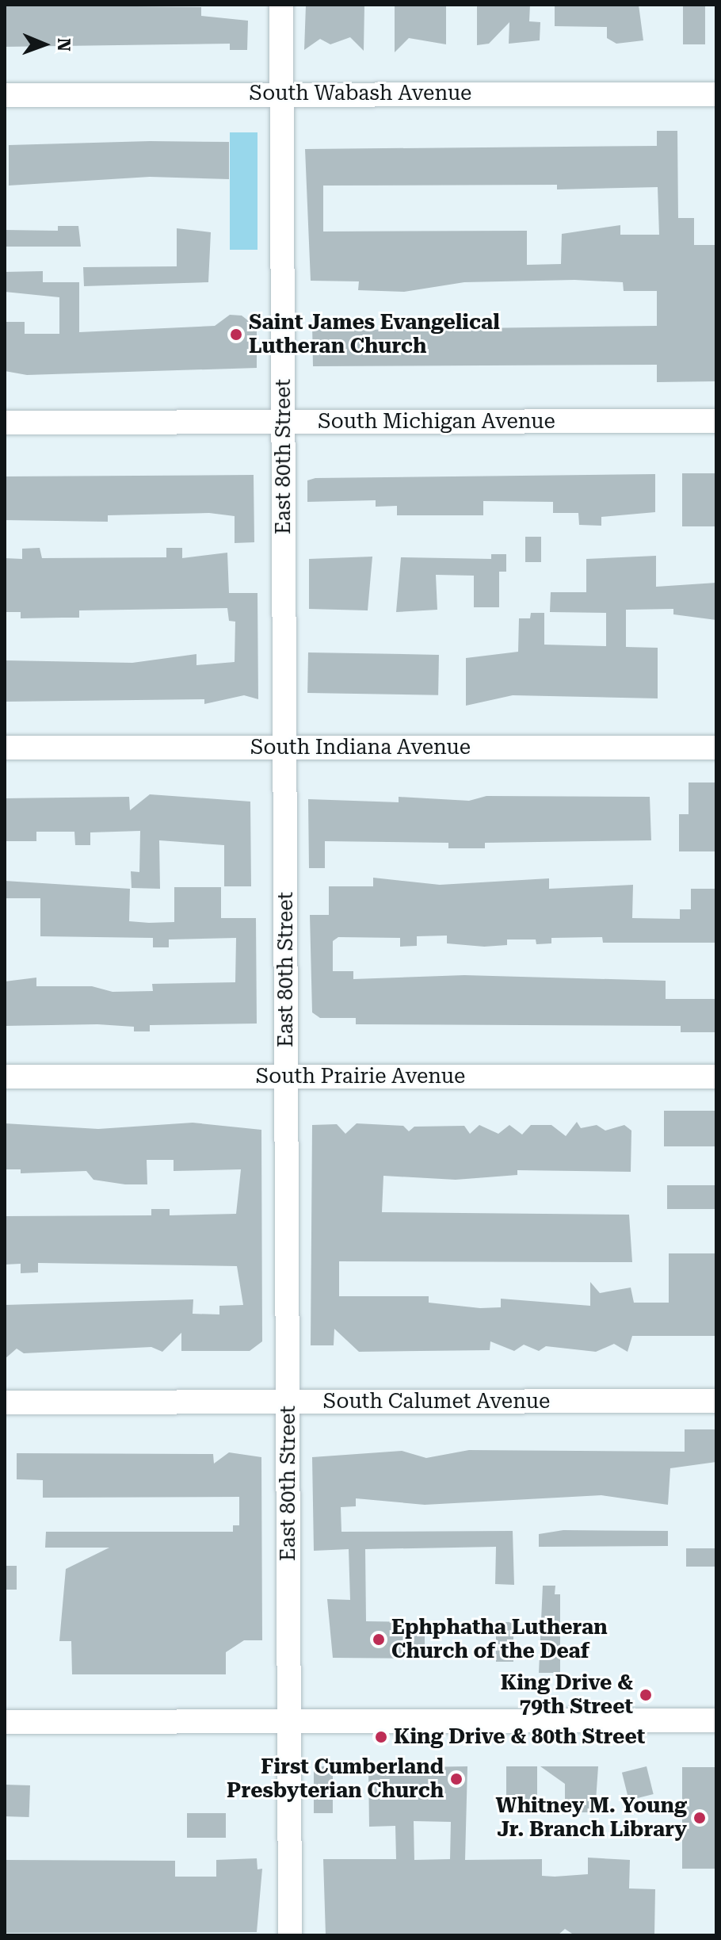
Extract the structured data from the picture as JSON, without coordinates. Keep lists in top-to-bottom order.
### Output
{
  "streets": {
    "street": [
      "South Wabash Avenue",
      "South Michigan Avenue",
      "East 80th Street",
      "South Indiana Avenue",
      "South Prairie Avenue",
      "South Calumet Avenue"
    ]
  },
  "crossings": [
    ["South Wabash Avenue", "East 80th Street"],
    ["South Michigan Avenue", "East 80th Street"],
    ["East 80th Street", "South Indiana Avenue"],
    ["East 80th Street", "South Prairie Avenue"],
    ["East 80th Street", "South Calumet Avenue"]
  ],
  "places": [
    "Saint James Evangelical Lutheran Church",
    "Ephphatha Lutheran Church of the Deaf",
    "King Drive & 79th Street",
    "King Drive & 80th Street",
    "First Cumberland Presbyterian Church",
    "Whitney M. Young Jr. Branch Library"
  ],
  "north": "right"
}
